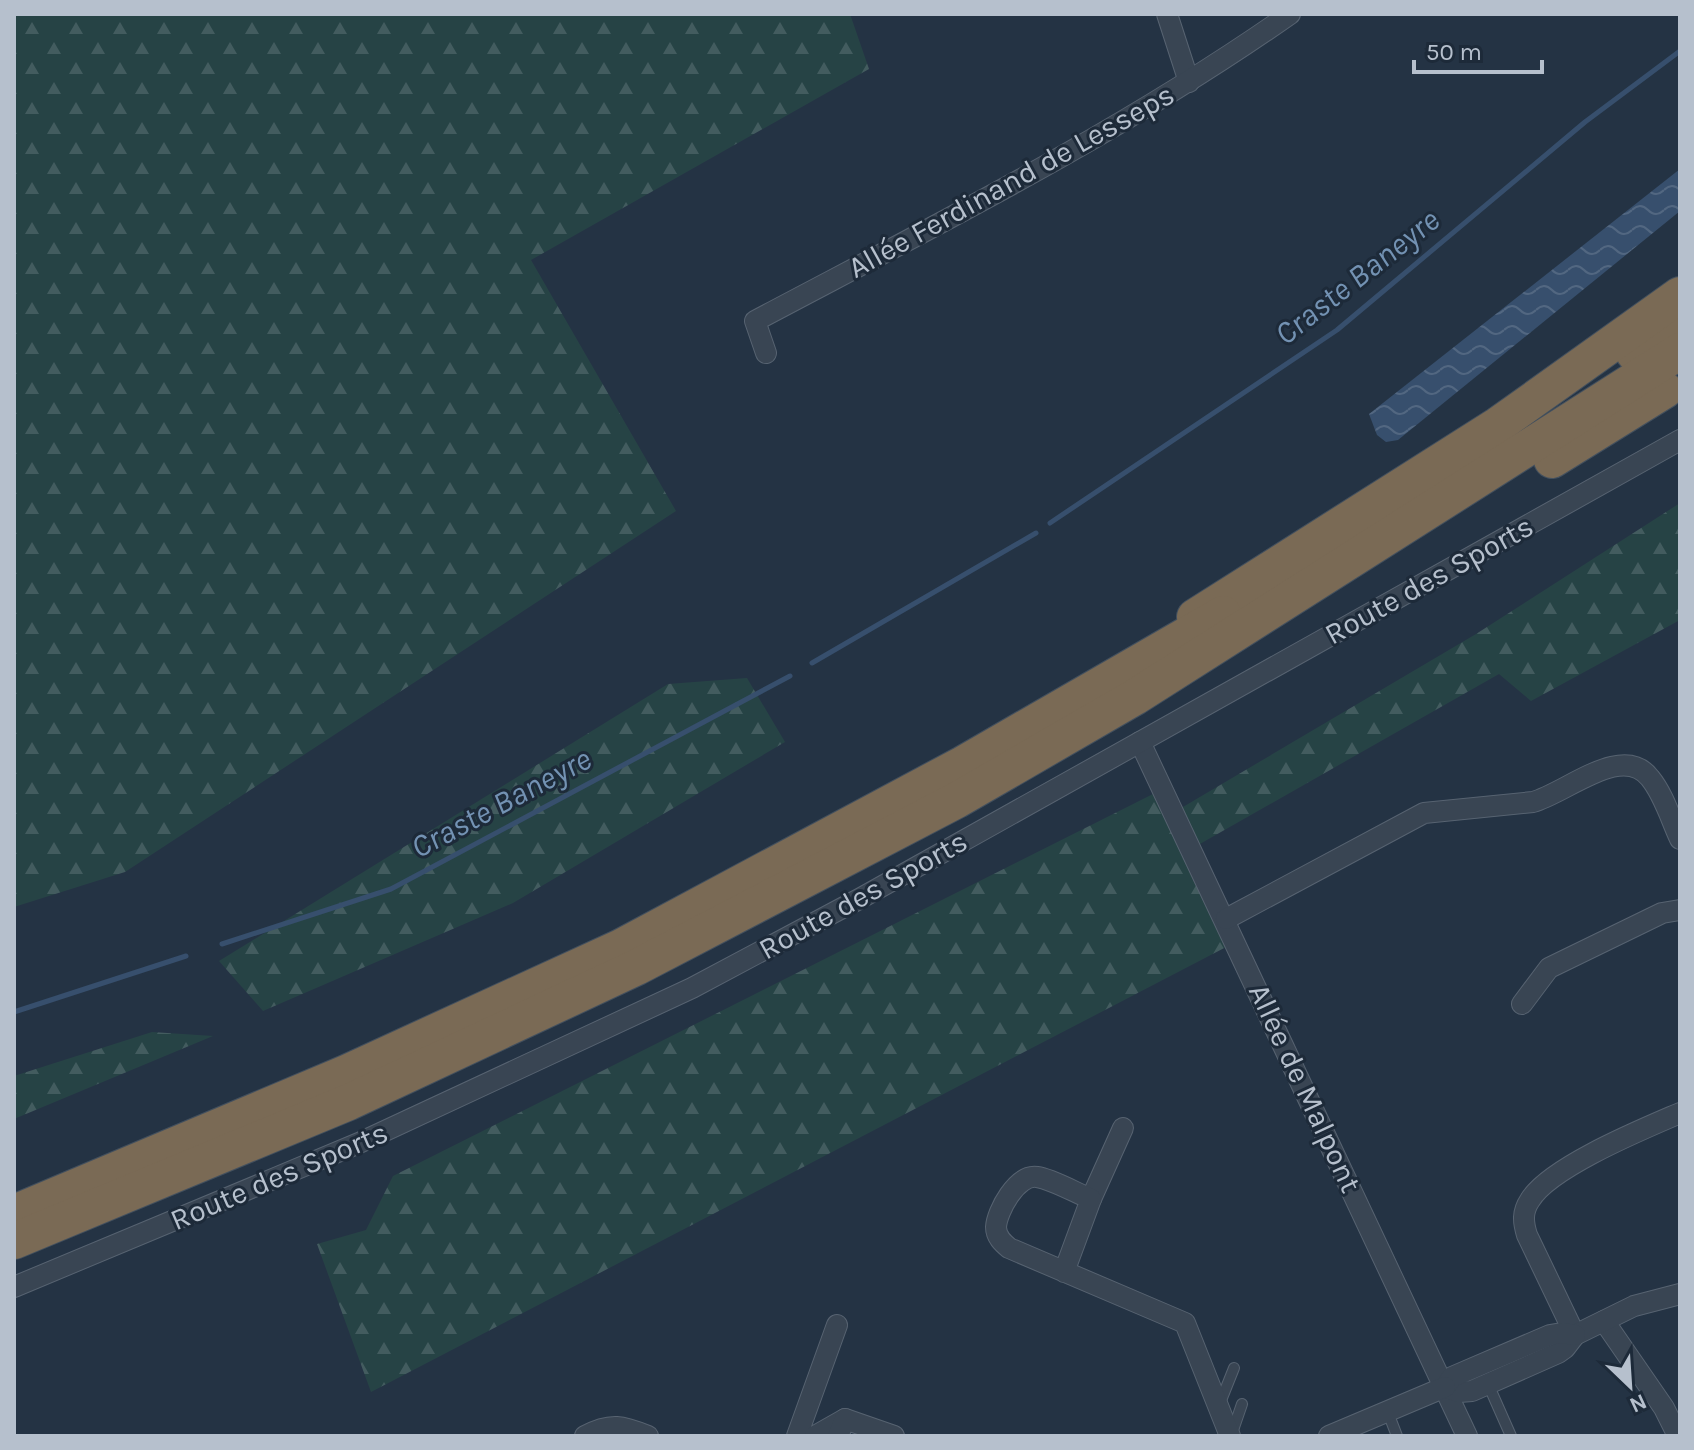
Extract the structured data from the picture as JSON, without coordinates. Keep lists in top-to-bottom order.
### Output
{
  "streets": {
    "street": ["Allée Ferdinand de Lesseps", "Route des Sports", "Allée de Malpont"]
  },
  "crossings": [
    ["Route des Sports", "Allée de Malpont"]
  ],
  "water": ["Craste Baneyre"],
  "scale_bar": "50 m",
  "north": "bottom right"
}
